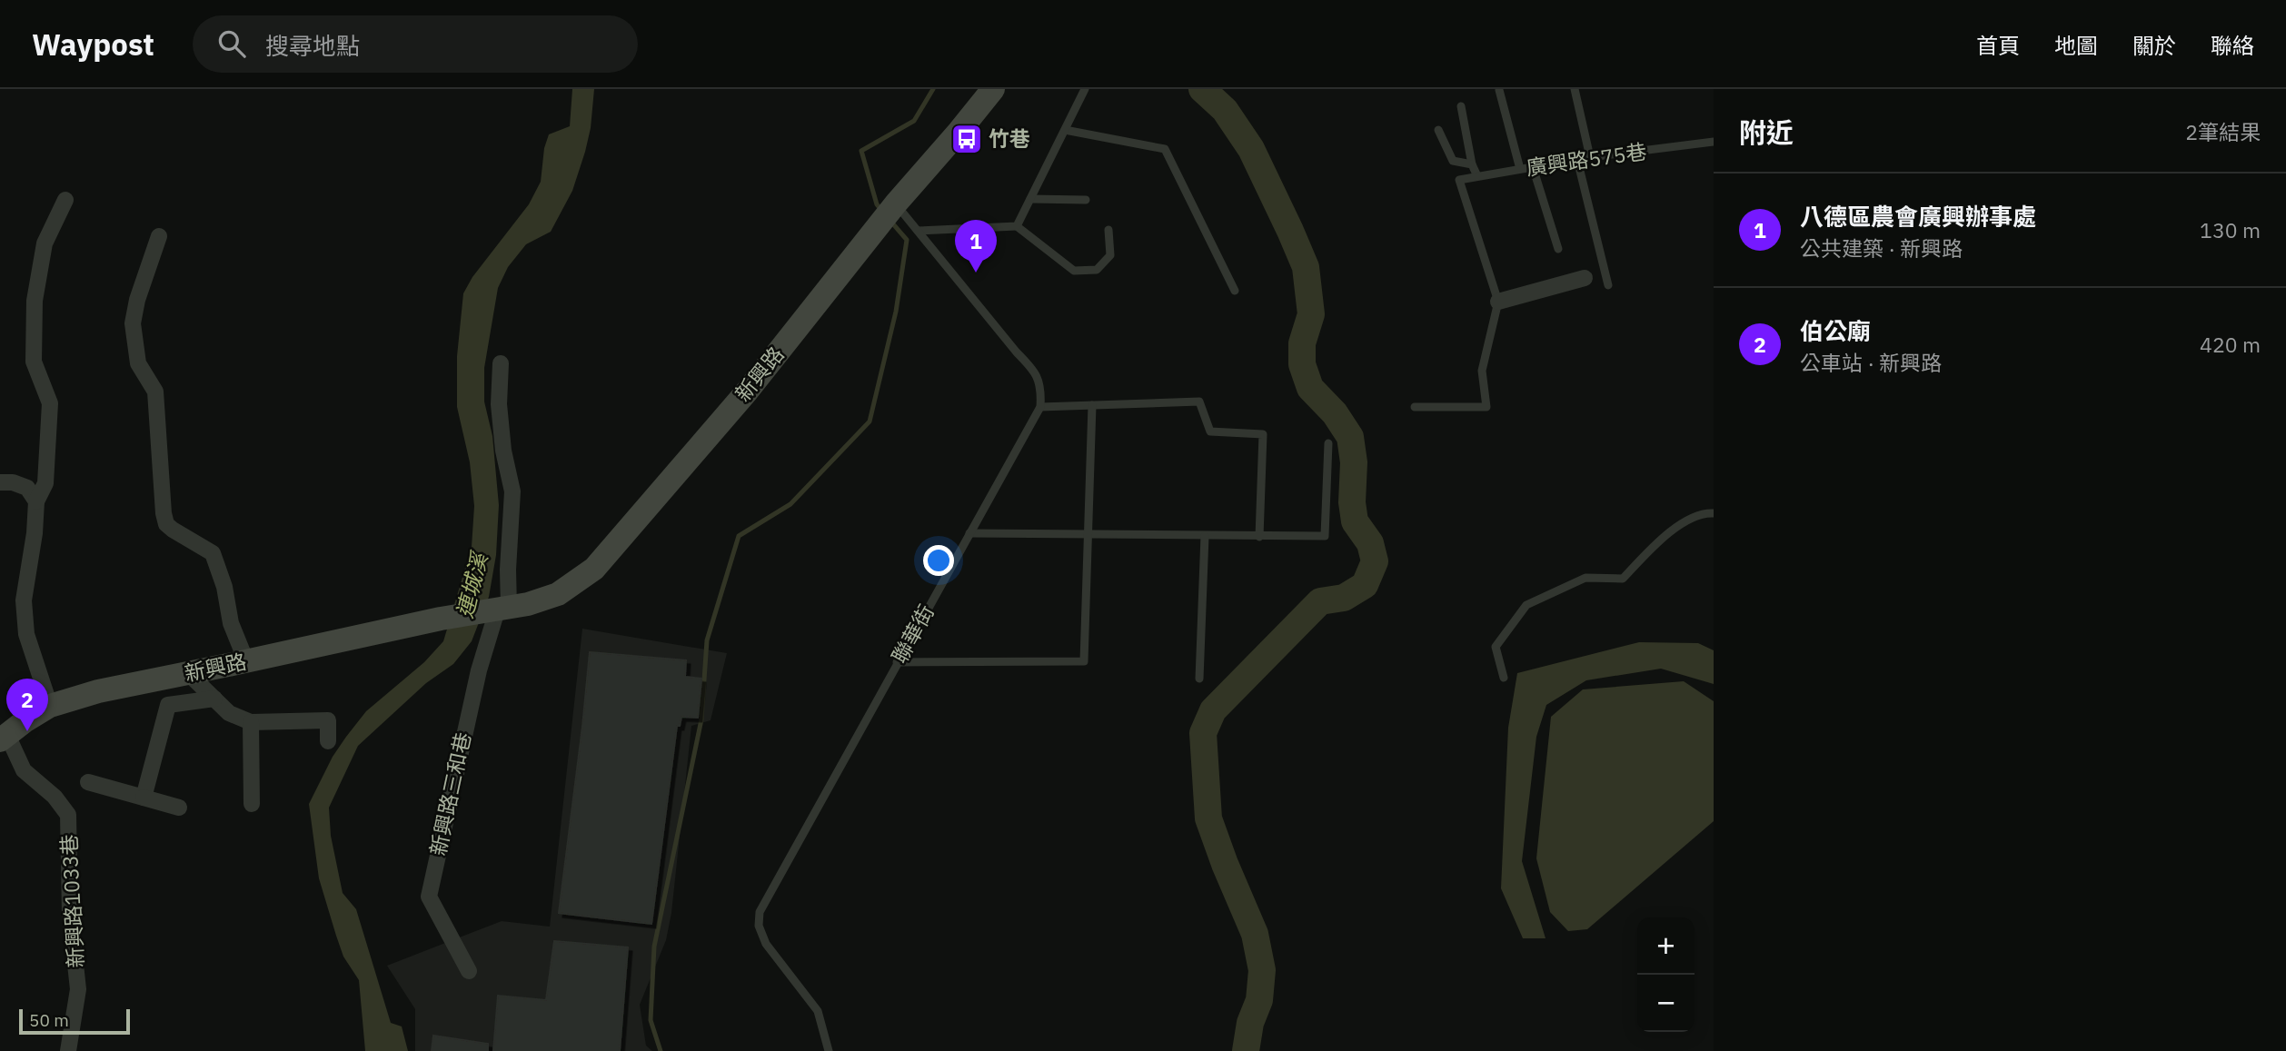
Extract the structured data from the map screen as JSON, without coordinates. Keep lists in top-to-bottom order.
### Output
{
  "streets": {
    "street": ["新興路", "新興路三和巷", "新興路1033巷"],
    "lane": ["廣興路575巷", "聯華街"]
  },
  "crossings": [
    ["新興路", "新興路三和巷"],
    ["新興路", "新興路1033巷"]
  ],
  "water": ["連城溪"],
  "places": {
    "bus stop": ["竹巷"]
  },
  "scale_bar": "50 m",
  "page": {
    "header": "Waypost",
    "search": "搜尋地點",
    "nav": [
      "首頁",
      "地圖",
      "關於",
      "聯絡"
    ],
    "heading": ["附近", "2筆結果"],
    "list": [
      {
        "mark": "1",
        "name": "八德區農會廣興辦事處",
        "note": "公共建築 · 新興路",
        "value": "130 m"
      },
      {
        "mark": "2",
        "name": "伯公廟",
        "note": "公車站 · 新興路",
        "value": "420 m"
      }
    ],
    "pins": ["1", "2"],
    "map_buttons": ["+", "−"],
    "scale": "50 m"
  }
}
